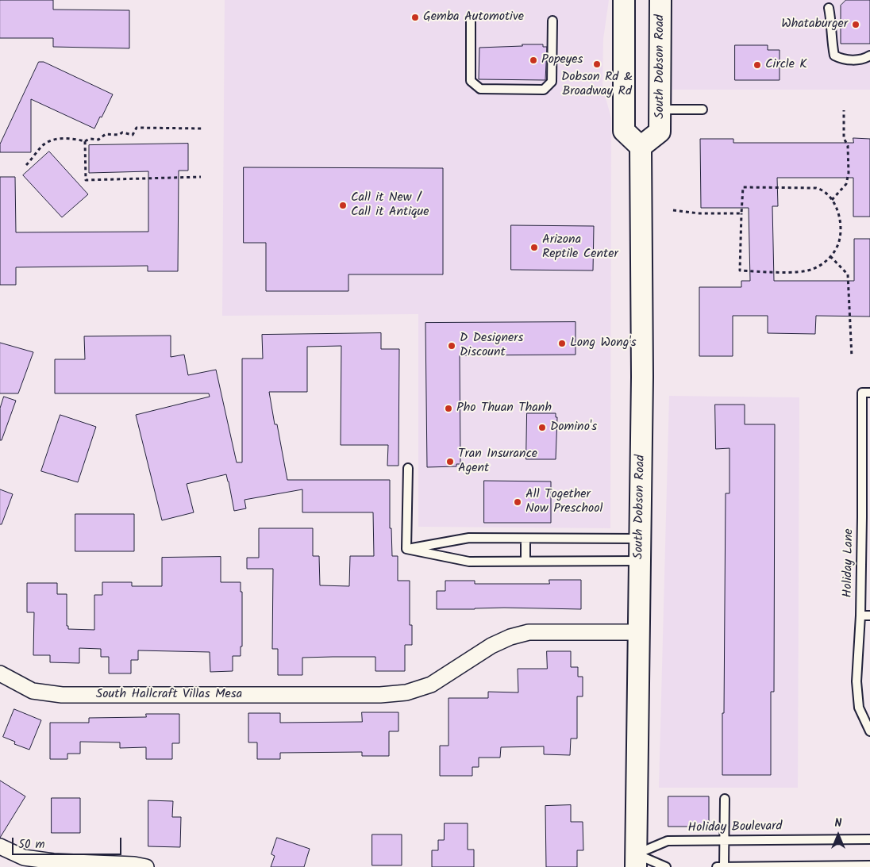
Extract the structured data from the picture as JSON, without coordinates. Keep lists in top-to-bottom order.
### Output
{
  "streets": {
    "main road": ["South Dobson Road"],
    "street": ["South Hallcraft Villas Mesa"],
    "lane": ["Holiday Lane", "Holiday Boulevard"]
  },
  "crossings": [
    ["South Dobson Road", "South Hallcraft Villas Mesa"],
    ["South Dobson Road", "Holiday Boulevard"]
  ],
  "places": [
    "Gemba Automotive",
    "Whataburger",
    "Popeyes",
    "Dobson Rd & Broadway Rd",
    "Circle K",
    "Call it New / Call it Antique",
    "Arizona Reptile Center",
    "Long Wong's",
    "D Designers Discount",
    "Pho Thuan Thanh",
    "Domino's",
    "Tran Insurance Agent",
    "All Together Now Preschool"
  ],
  "scale_bar": "50 m",
  "north": "top"
}
